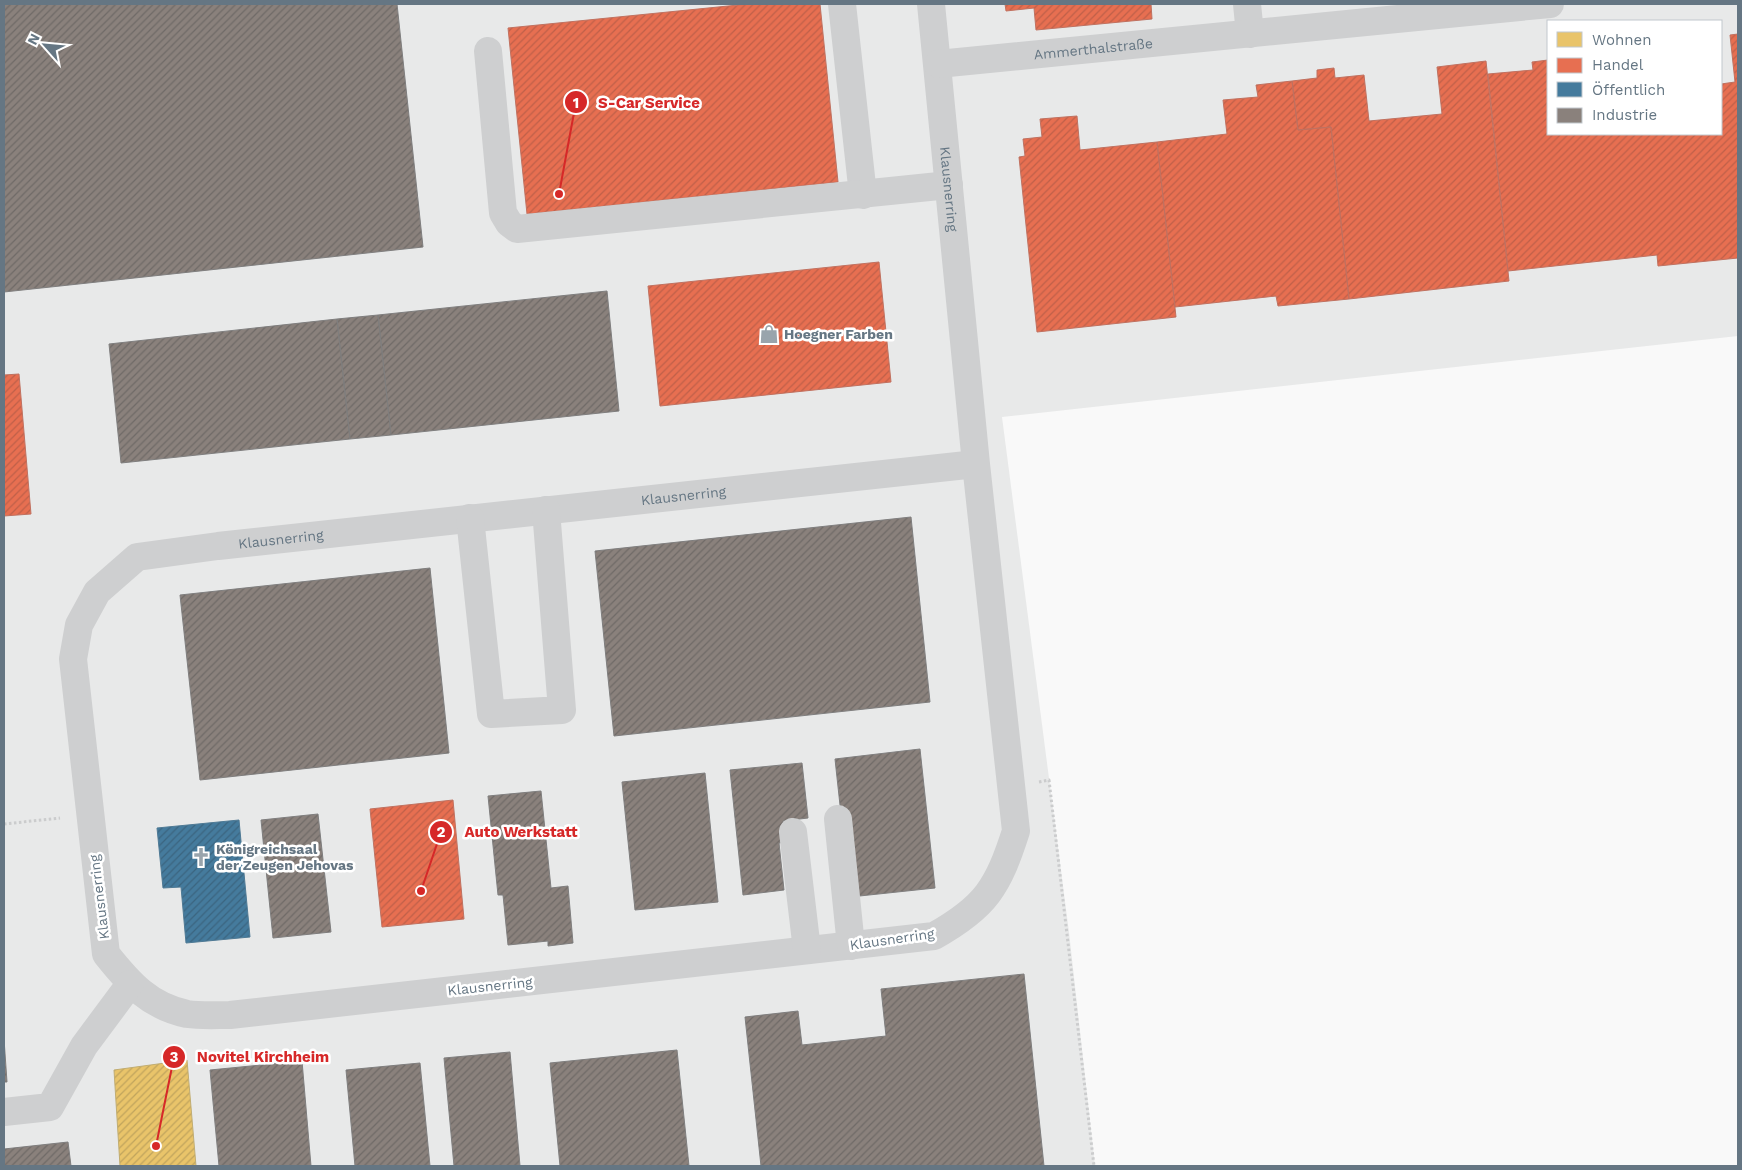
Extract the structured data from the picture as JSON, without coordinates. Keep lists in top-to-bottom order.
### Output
{
  "streets": {
    "street": ["Ammerthalstraße", "Klausnerring"]
  },
  "crossings": [
    ["Ammerthalstraße", "Klausnerring"]
  ],
  "places": {
    "other": ["S-Car Service", "Auto Werkstatt", "Novitel Kirchheim"],
    "shop": ["Hoegner Farben"],
    "church": ["Königreichsaal der Zeugen Jehovas"]
  },
  "legend": [
    "Wohnen",
    "Handel",
    "Öffentlich",
    "Industrie"
  ],
  "north": "top left"
}
